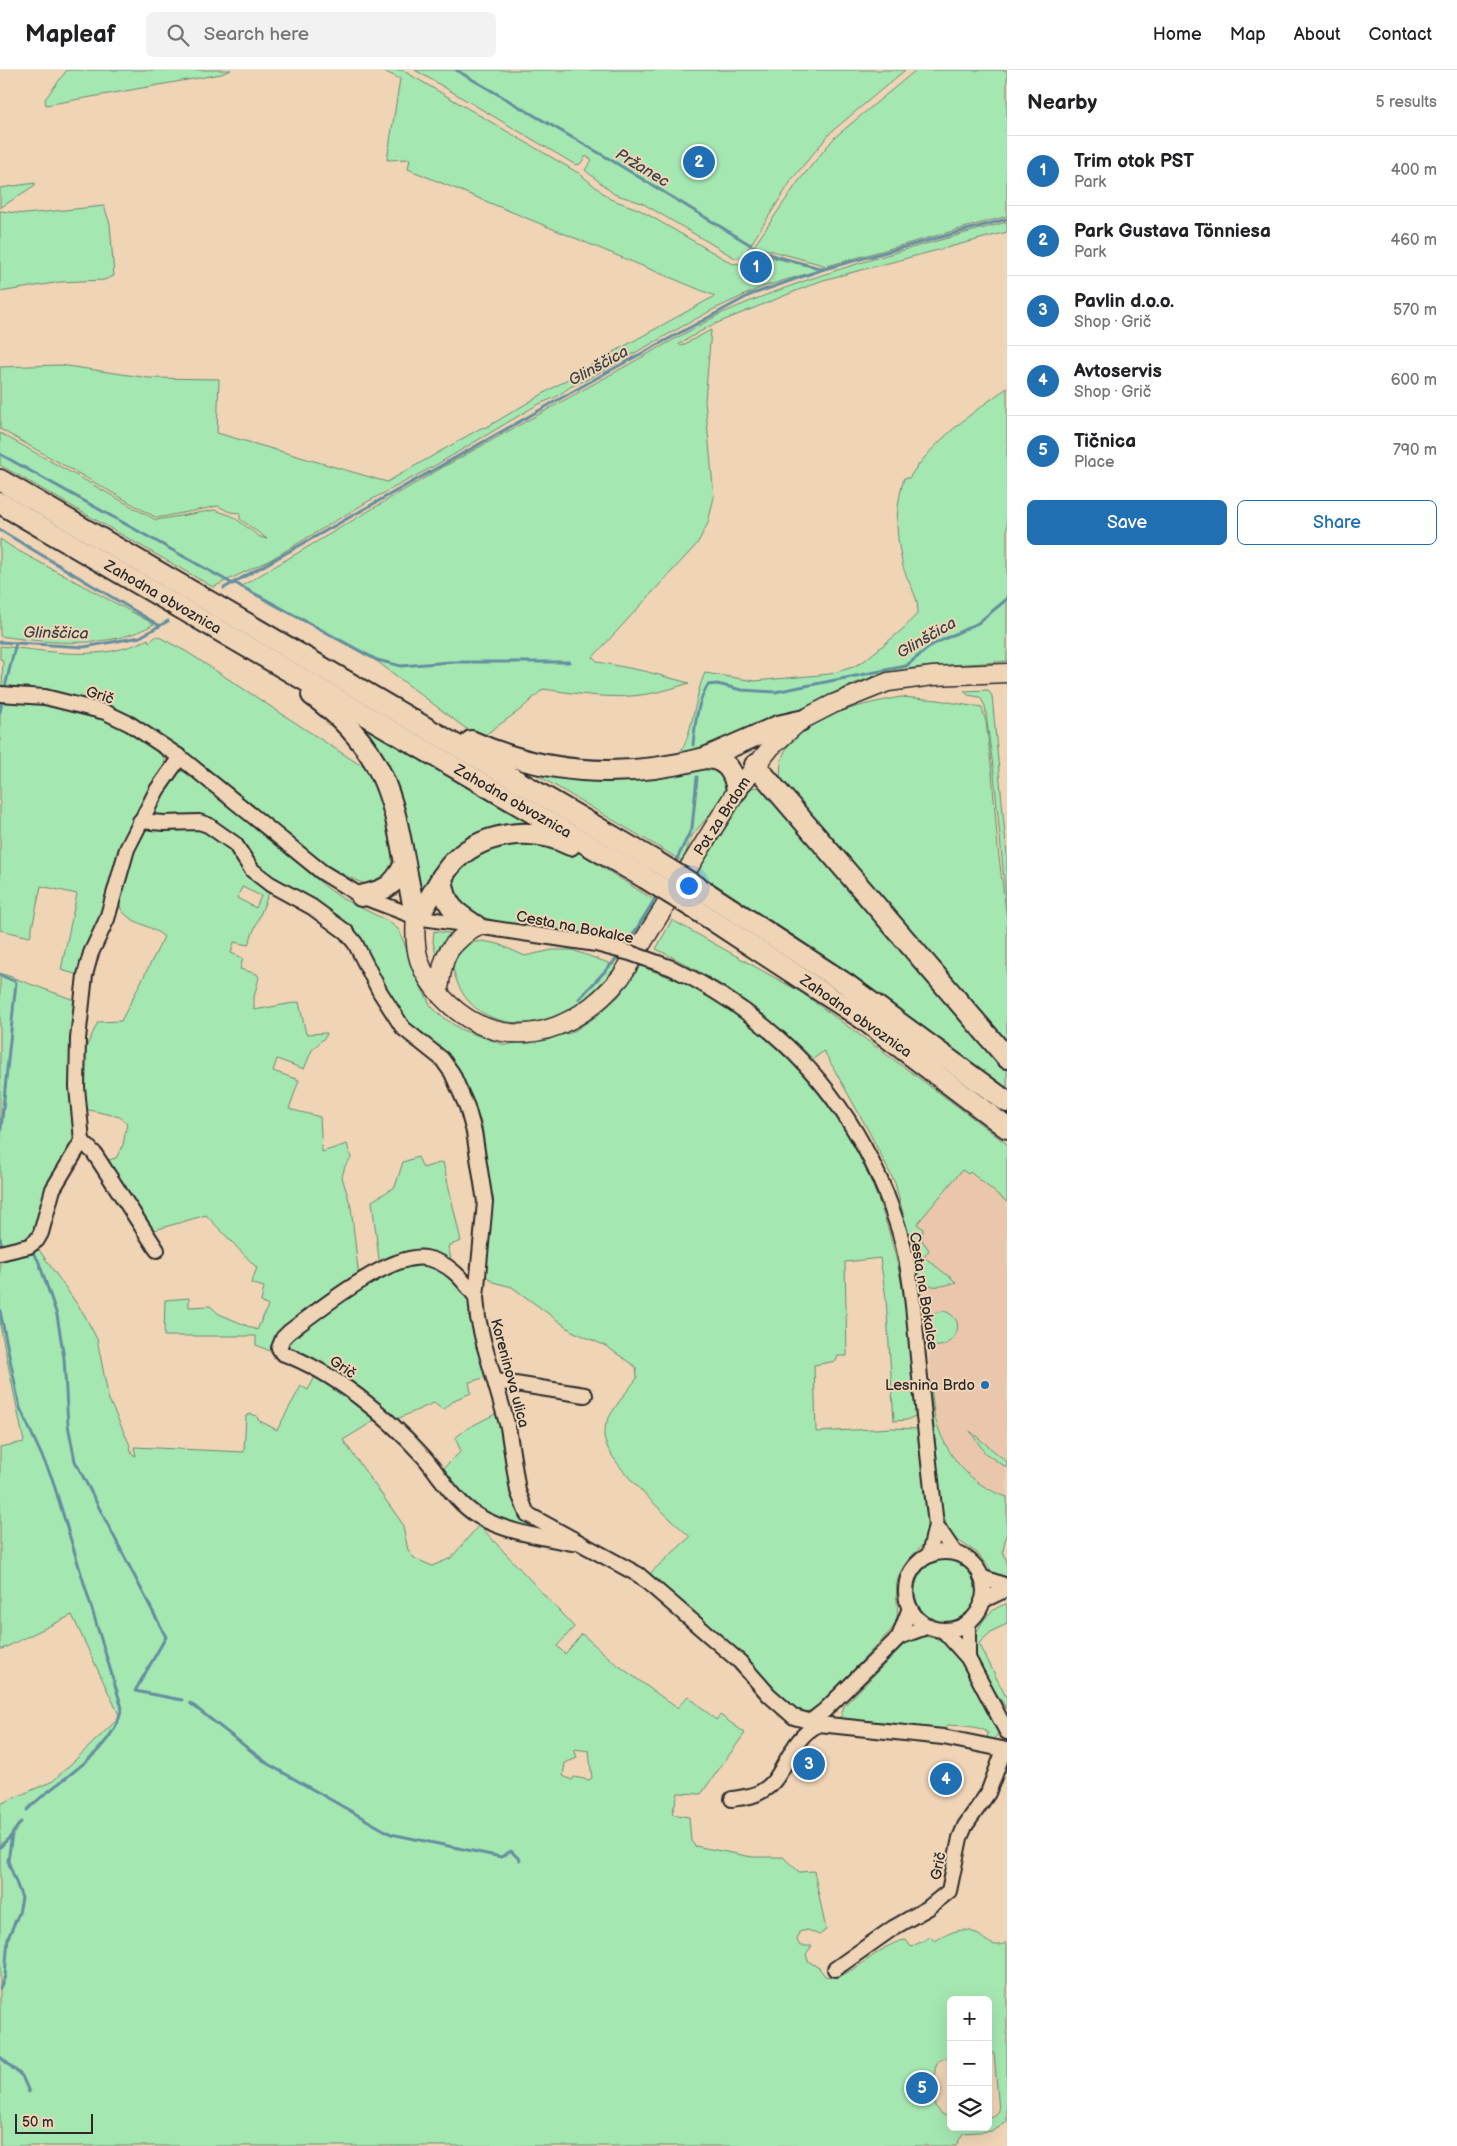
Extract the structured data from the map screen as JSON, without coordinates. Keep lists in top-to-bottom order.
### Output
{
  "streets": {
    "highway": ["Zahodna obvoznica"],
    "main road": ["Pot za Brdom"],
    "street": ["Grič", "Cesta na Bokalce", "Koreninova ulica"]
  },
  "crossings": [
    ["Grič", "Cesta na Bokalce"],
    ["Grič", "Koreninova ulica"]
  ],
  "water": ["Pržanec", "Glinščica"],
  "places": ["Lesnina Brdo"],
  "scale_bar": "50 m",
  "page": {
    "header": "Mapleaf",
    "search": "Search here",
    "nav": [
      "Home",
      "Map",
      "About",
      "Contact"
    ],
    "heading": ["Nearby", "5 results"],
    "list": [
      {
        "mark": "1",
        "name": "Trim otok PST",
        "note": "Park",
        "value": "400 m"
      },
      {
        "mark": "2",
        "name": "Park Gustava Tönniesa",
        "note": "Park",
        "value": "460 m"
      },
      {
        "mark": "3",
        "name": "Pavlin d.o.o.",
        "note": "Shop · Grič",
        "value": "570 m"
      },
      {
        "mark": "4",
        "name": "Avtoservis",
        "note": "Shop · Grič",
        "value": "600 m"
      },
      {
        "mark": "5",
        "name": "Tičnica",
        "note": "Place",
        "value": "790 m"
      }
    ],
    "pins": [
      "2",
      "1",
      "3",
      "4",
      "5"
    ],
    "buttons": ["Save", "Share"],
    "map_buttons": ["+", "−"],
    "scale": "50 m"
  }
}
